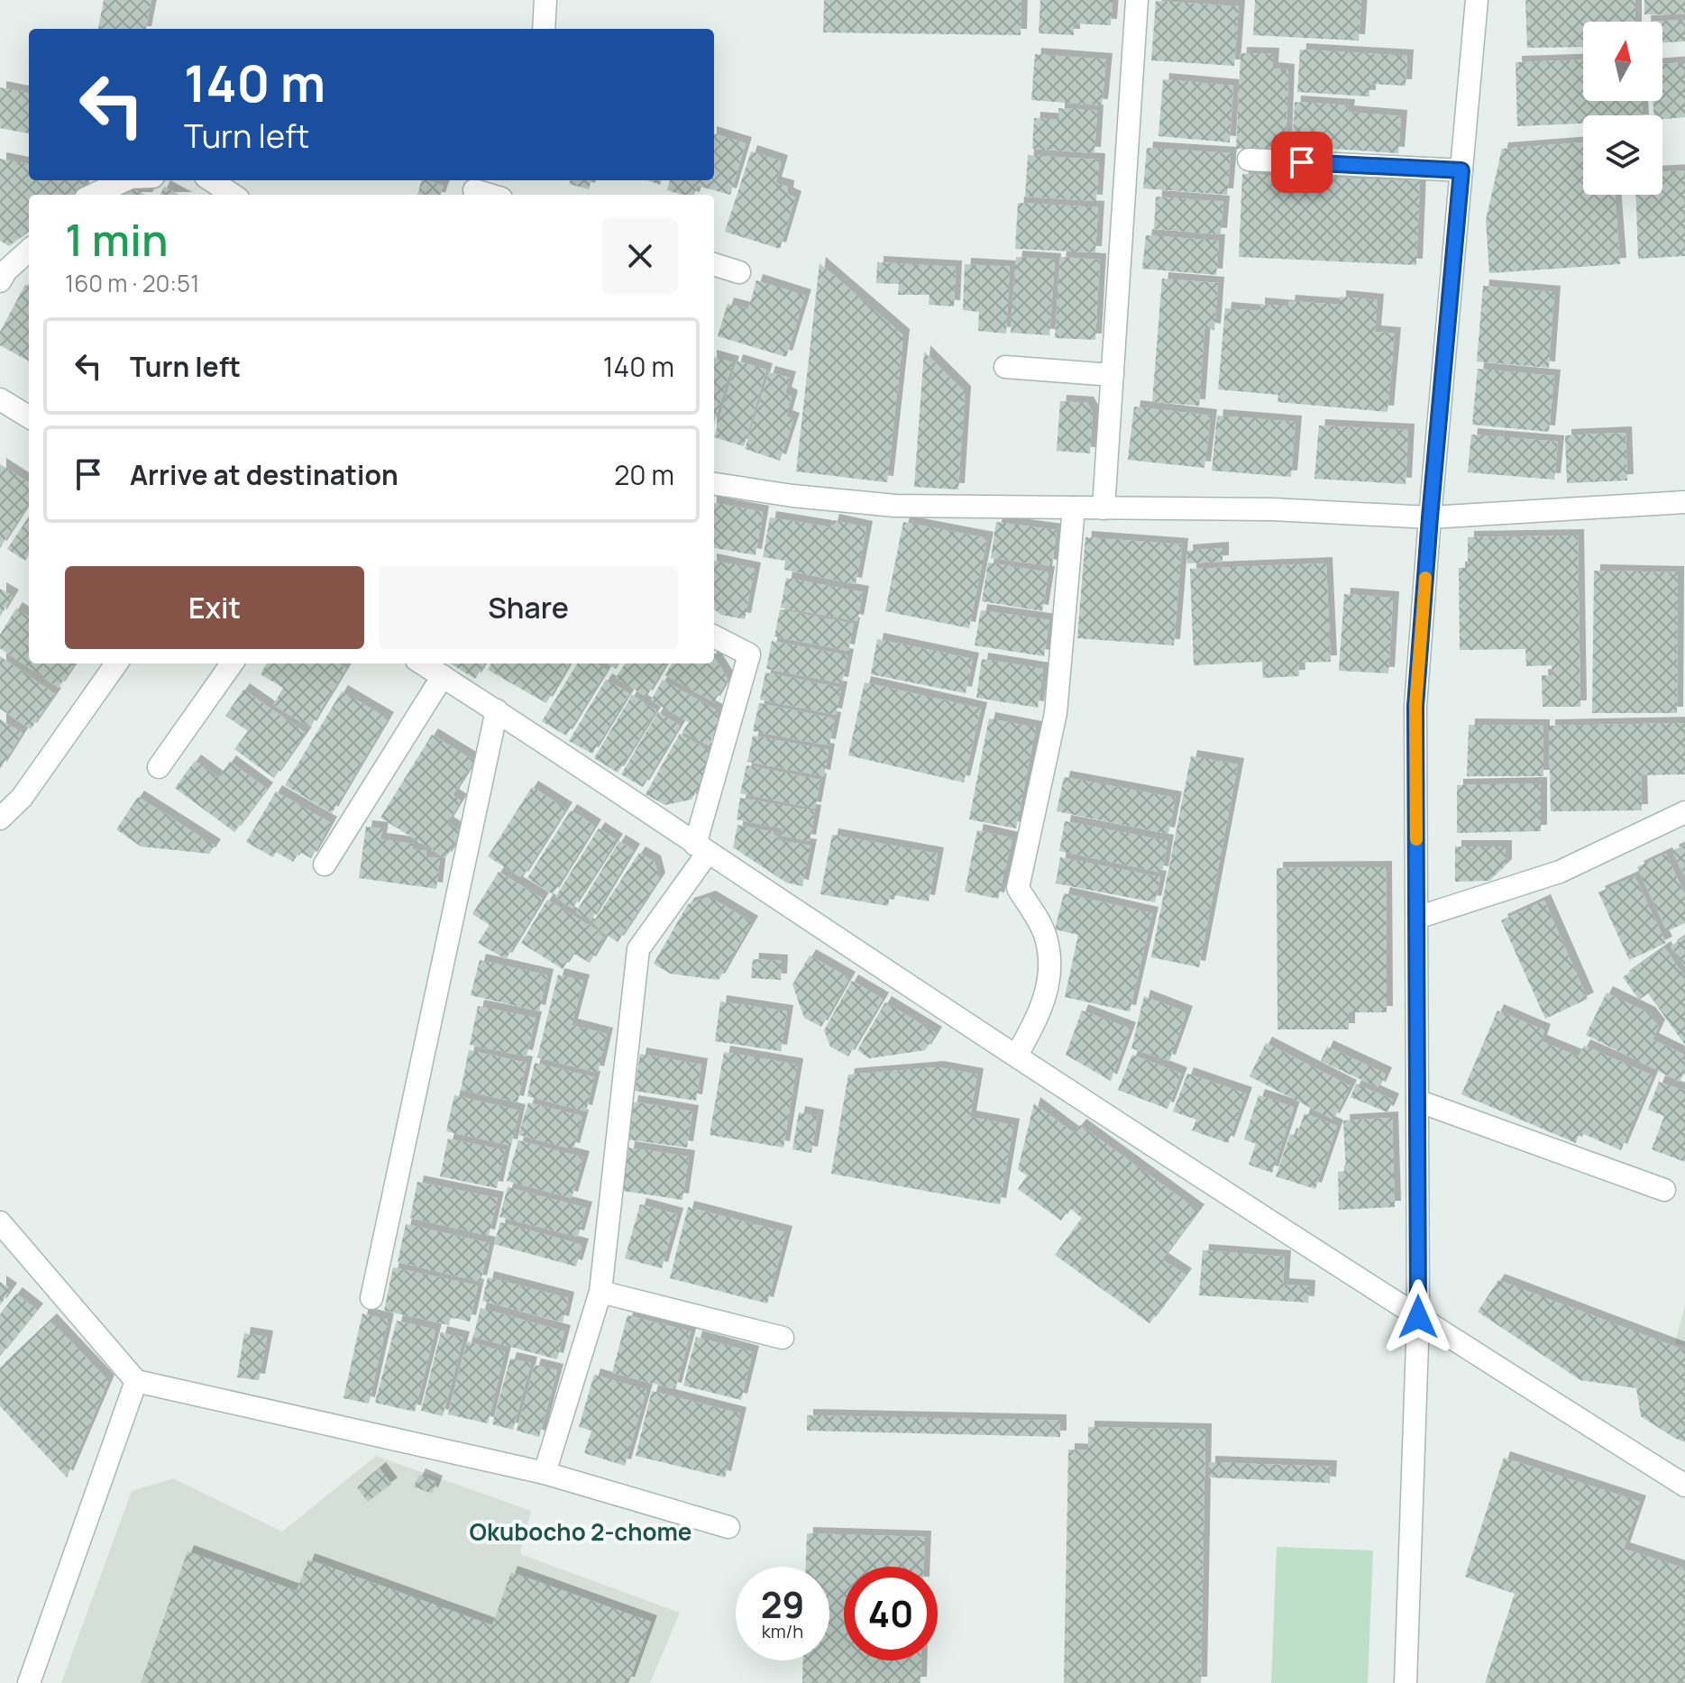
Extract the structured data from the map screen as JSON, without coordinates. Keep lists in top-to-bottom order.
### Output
{
  "districts": ["Okubocho 2-chome"],
  "north": "top",
  "page": {
    "turn": ["140 m", "Turn left"],
    "heading": ["1 min", "160 m · 20:51"],
    "list": [
      {
        "name": "Turn left",
        "value": "140 m"
      },
      {
        "name": "Arrive at destination",
        "value": "20 m"
      }
    ],
    "buttons": ["Exit", "Share"],
    "speed": "29 km/h",
    "limit": "40"
  }
}
